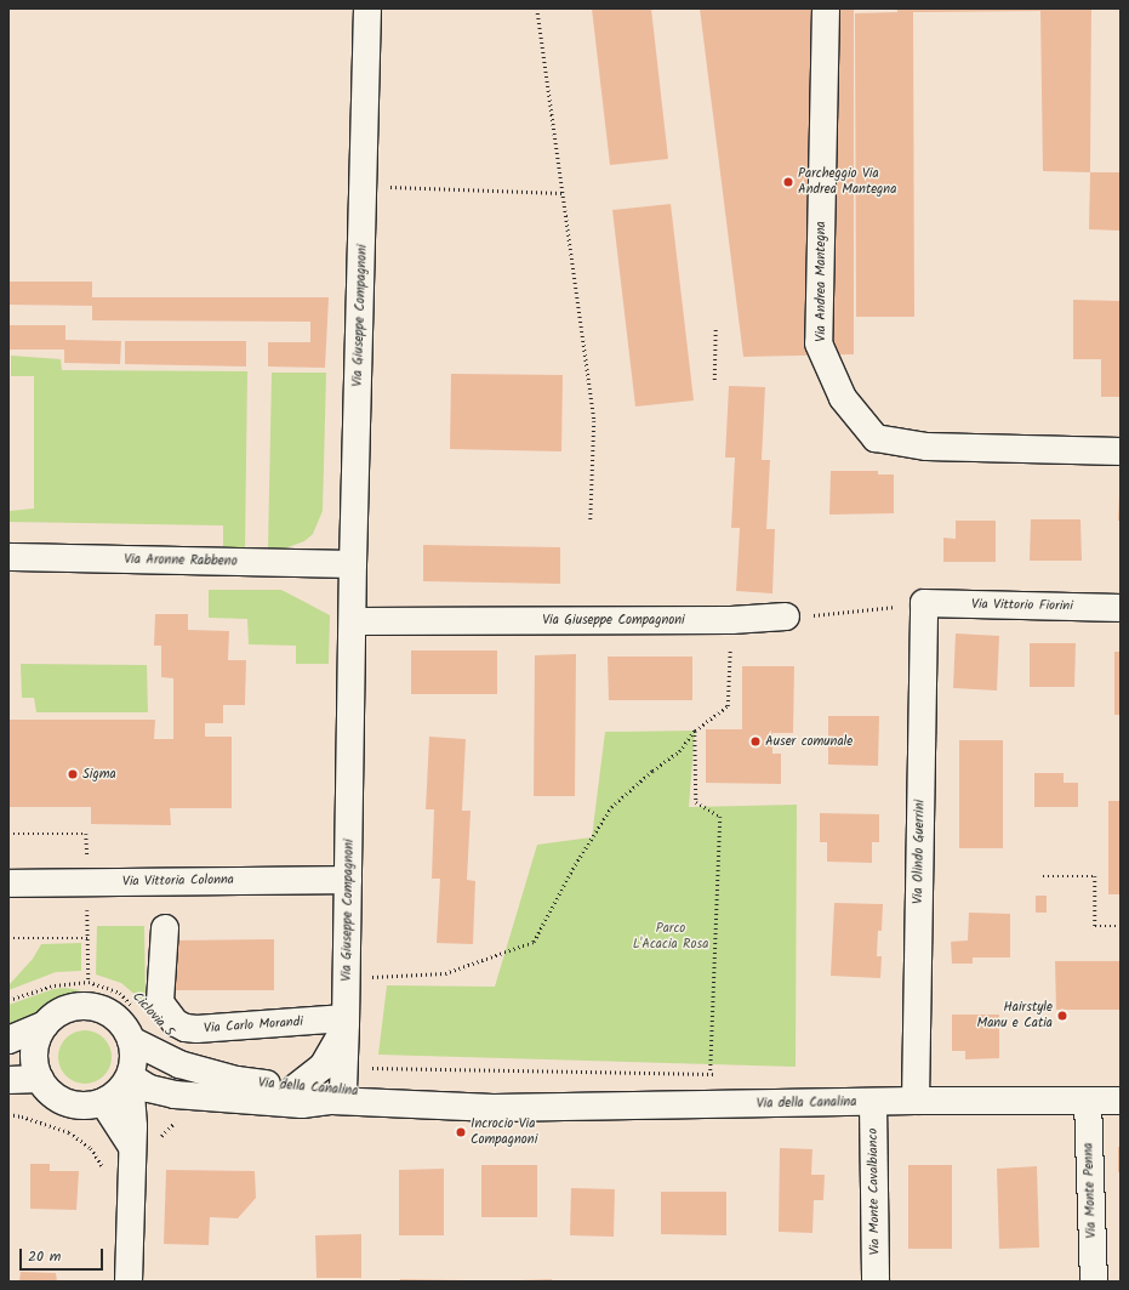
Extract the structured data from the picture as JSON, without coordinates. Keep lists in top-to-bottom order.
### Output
{
  "streets": {
    "street": [
      "Via Andrea Mantegna",
      "Via Giuseppe Compagnoni",
      "Via Aronne Rabbeno",
      "Via Vittorio Fiorini",
      "Via Olindo Guerrini",
      "Via Vittoria Colonna",
      "Via Carlo Morandi",
      "Via della Canalina",
      "Via Monte Penna",
      "Via Monte Cavalbianco"
    ],
    "path": ["Ciclovia 5"]
  },
  "crossings": [
    ["Via Giuseppe Compagnoni", "Via Aronne Rabbeno"],
    ["Via Giuseppe Compagnoni", "Via Vittoria Colonna"],
    ["Via Giuseppe Compagnoni", "Via Carlo Morandi"],
    ["Via Giuseppe Compagnoni", "Via della Canalina"],
    ["Via Vittorio Fiorini", "Via Olindo Guerrini"],
    ["Via Olindo Guerrini", "Via della Canalina"],
    ["Via della Canalina", "Via Monte Penna"],
    ["Via della Canalina", "Via Monte Cavalbianco"]
  ],
  "parks": ["Parco L'Acacia Rosa"],
  "places": [
    "Parcheggio Via Andrea Mantegna",
    "Auser comunale",
    "Sigma",
    "Hairstyle Manu e Catia",
    "Incrocio Via Compagnoni"
  ],
  "scale_bar": "20 m"
}
